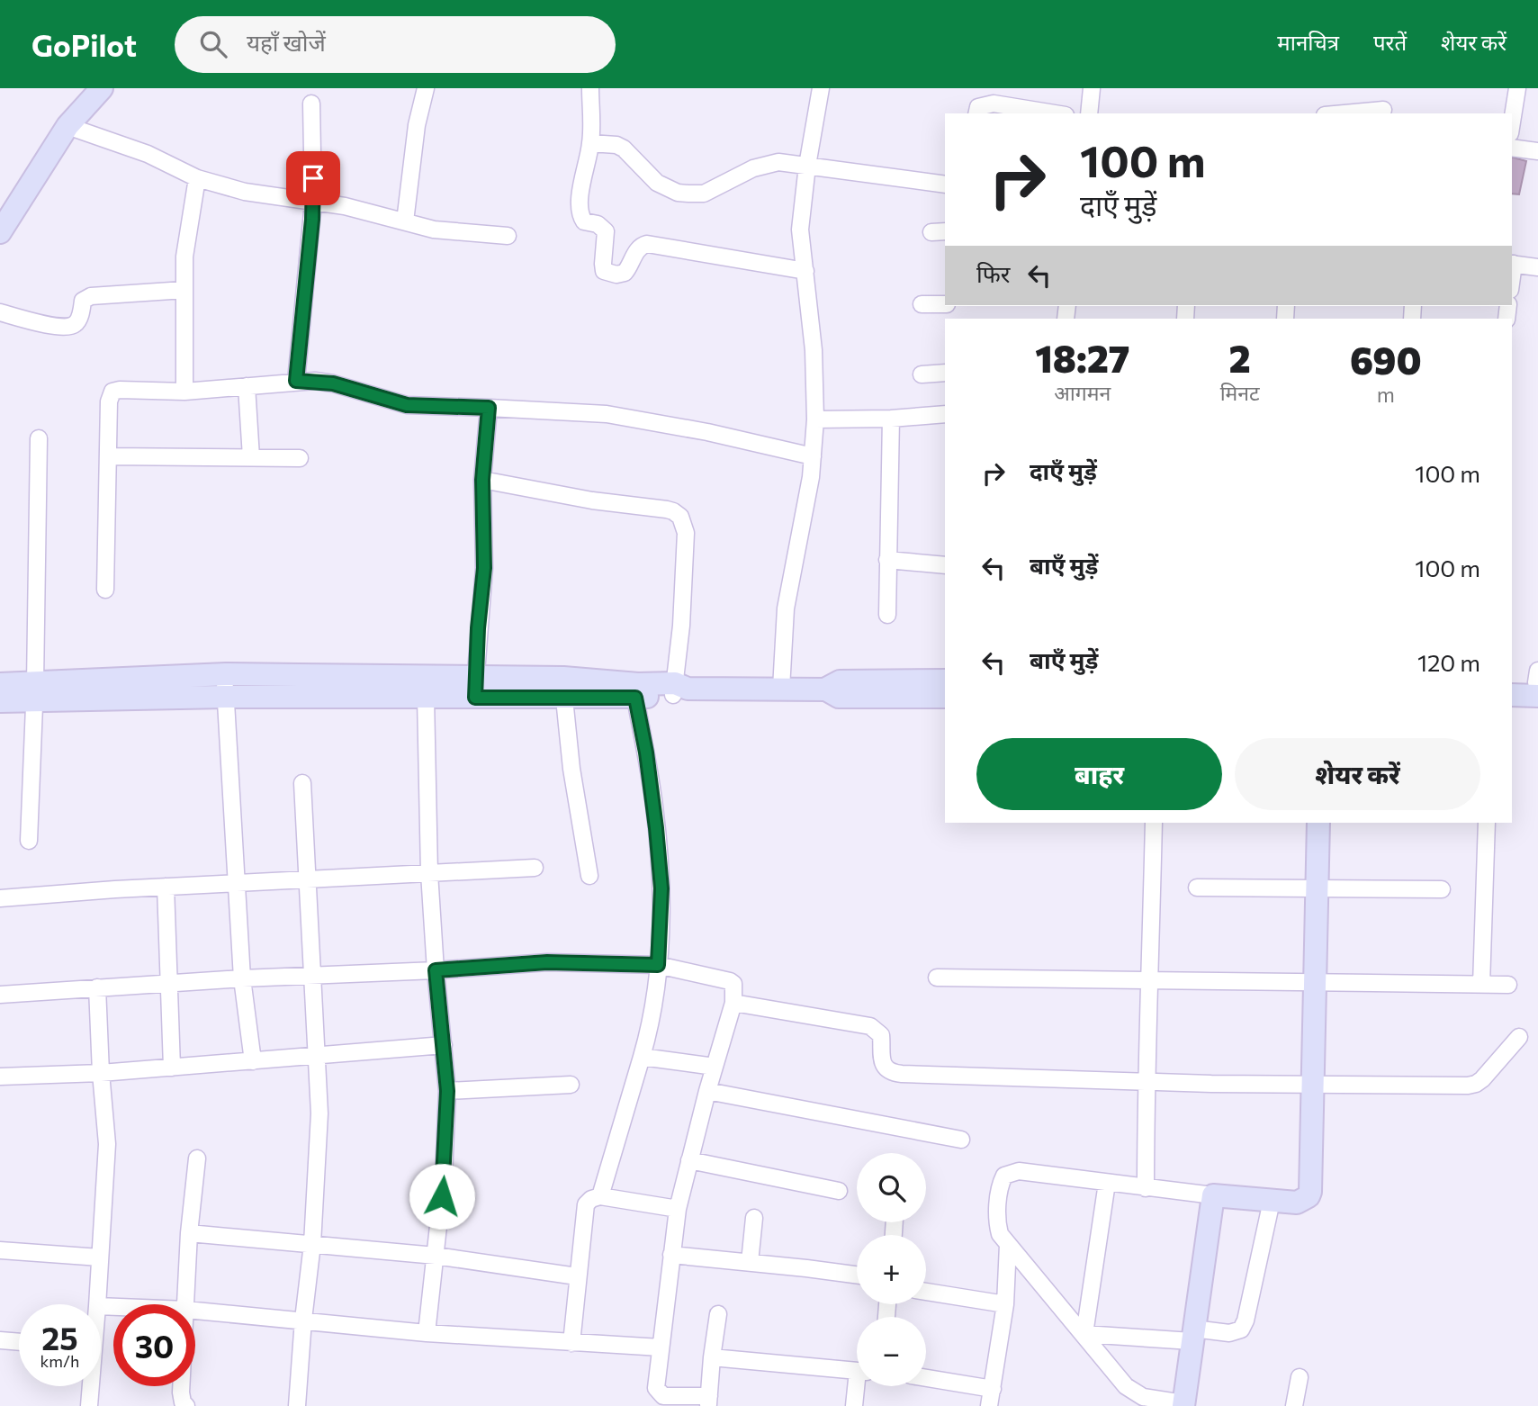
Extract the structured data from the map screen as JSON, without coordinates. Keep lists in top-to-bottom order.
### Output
{
  "page": {
    "header": "GoPilot",
    "search": "यहाँ खोजें",
    "nav": ["मानचित्र", "परतें", "शेयर करें"],
    "turn": ["100 m", "दाएँ मुड़ें"],
    "then": "फिर",
    "eta": [
      "18:27",
      "आगमन",
      "2",
      "मिनट",
      "690",
      "m"
    ],
    "list": [
      {
        "name": "दाएँ मुड़ें",
        "value": "100 m"
      },
      {
        "name": "बाएँ मुड़ें",
        "value": "100 m"
      },
      {
        "name": "बाएँ मुड़ें",
        "value": "120 m"
      }
    ],
    "buttons": ["बाहर", "शेयर करें"],
    "map_buttons": ["+", "−"],
    "speed": "25 km/h",
    "limit": "30"
  }
}
